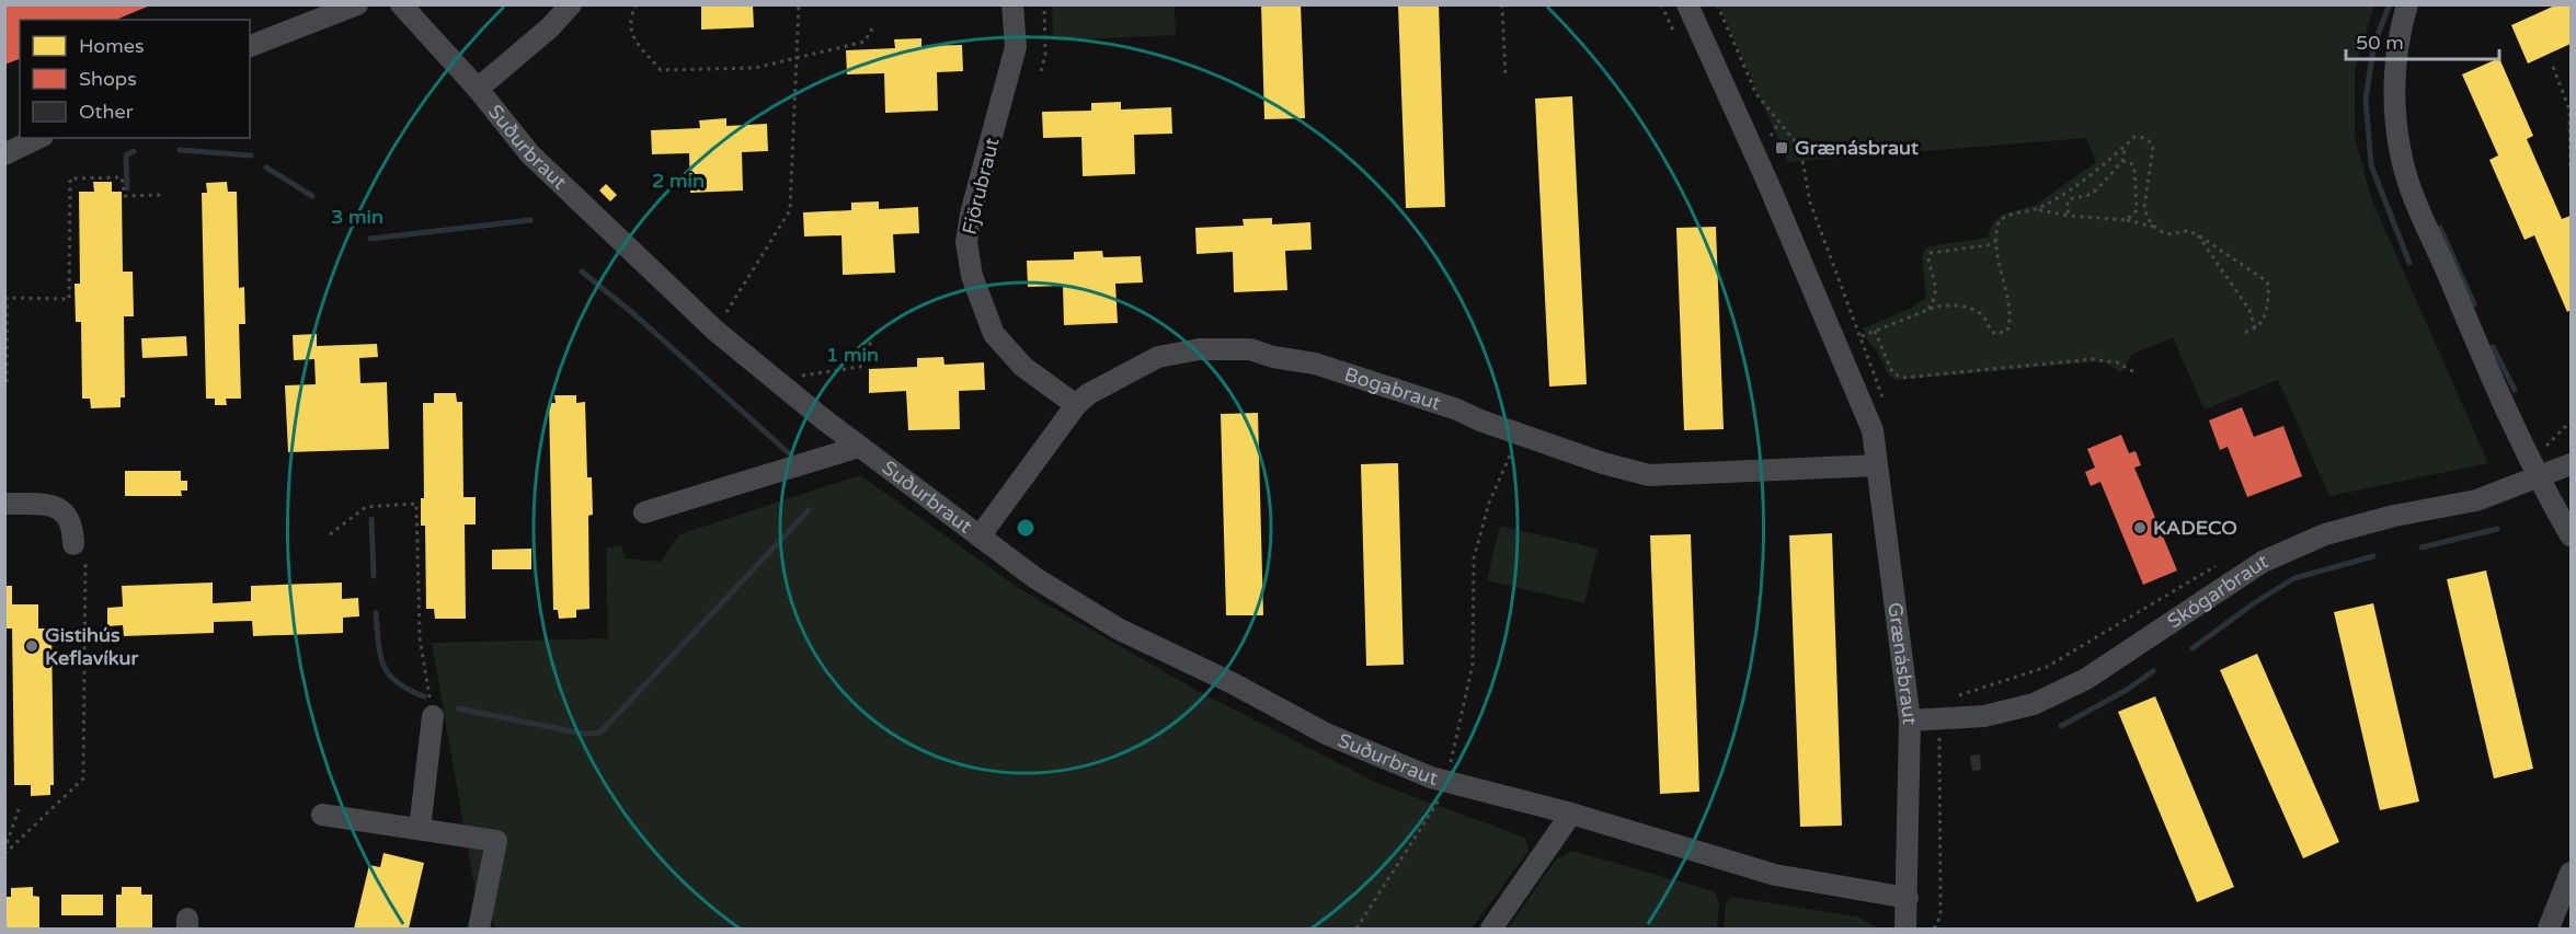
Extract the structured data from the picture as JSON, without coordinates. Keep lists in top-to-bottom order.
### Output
{
  "streets": {
    "street": [
      "Suðurbraut",
      "Fjörubraut",
      "Bogabraut",
      "Skógarbraut",
      "Grænásbraut"
    ]
  },
  "crossings": [
    ["Suðurbraut", "Bogabraut"],
    ["Suðurbraut", "Grænásbraut"],
    ["Fjörubraut", "Bogabraut"],
    ["Bogabraut", "Grænásbraut"],
    ["Skógarbraut", "Grænásbraut"]
  ],
  "places": {
    "transit": ["Grænásbraut"],
    "other": ["KADECO", "Gistihús Keflavíkur"]
  },
  "legend": ["Homes", "Shops", "Other"],
  "scale_bar": "50 m",
  "rings": ["2 min", "3 min", "1 min"]
}
